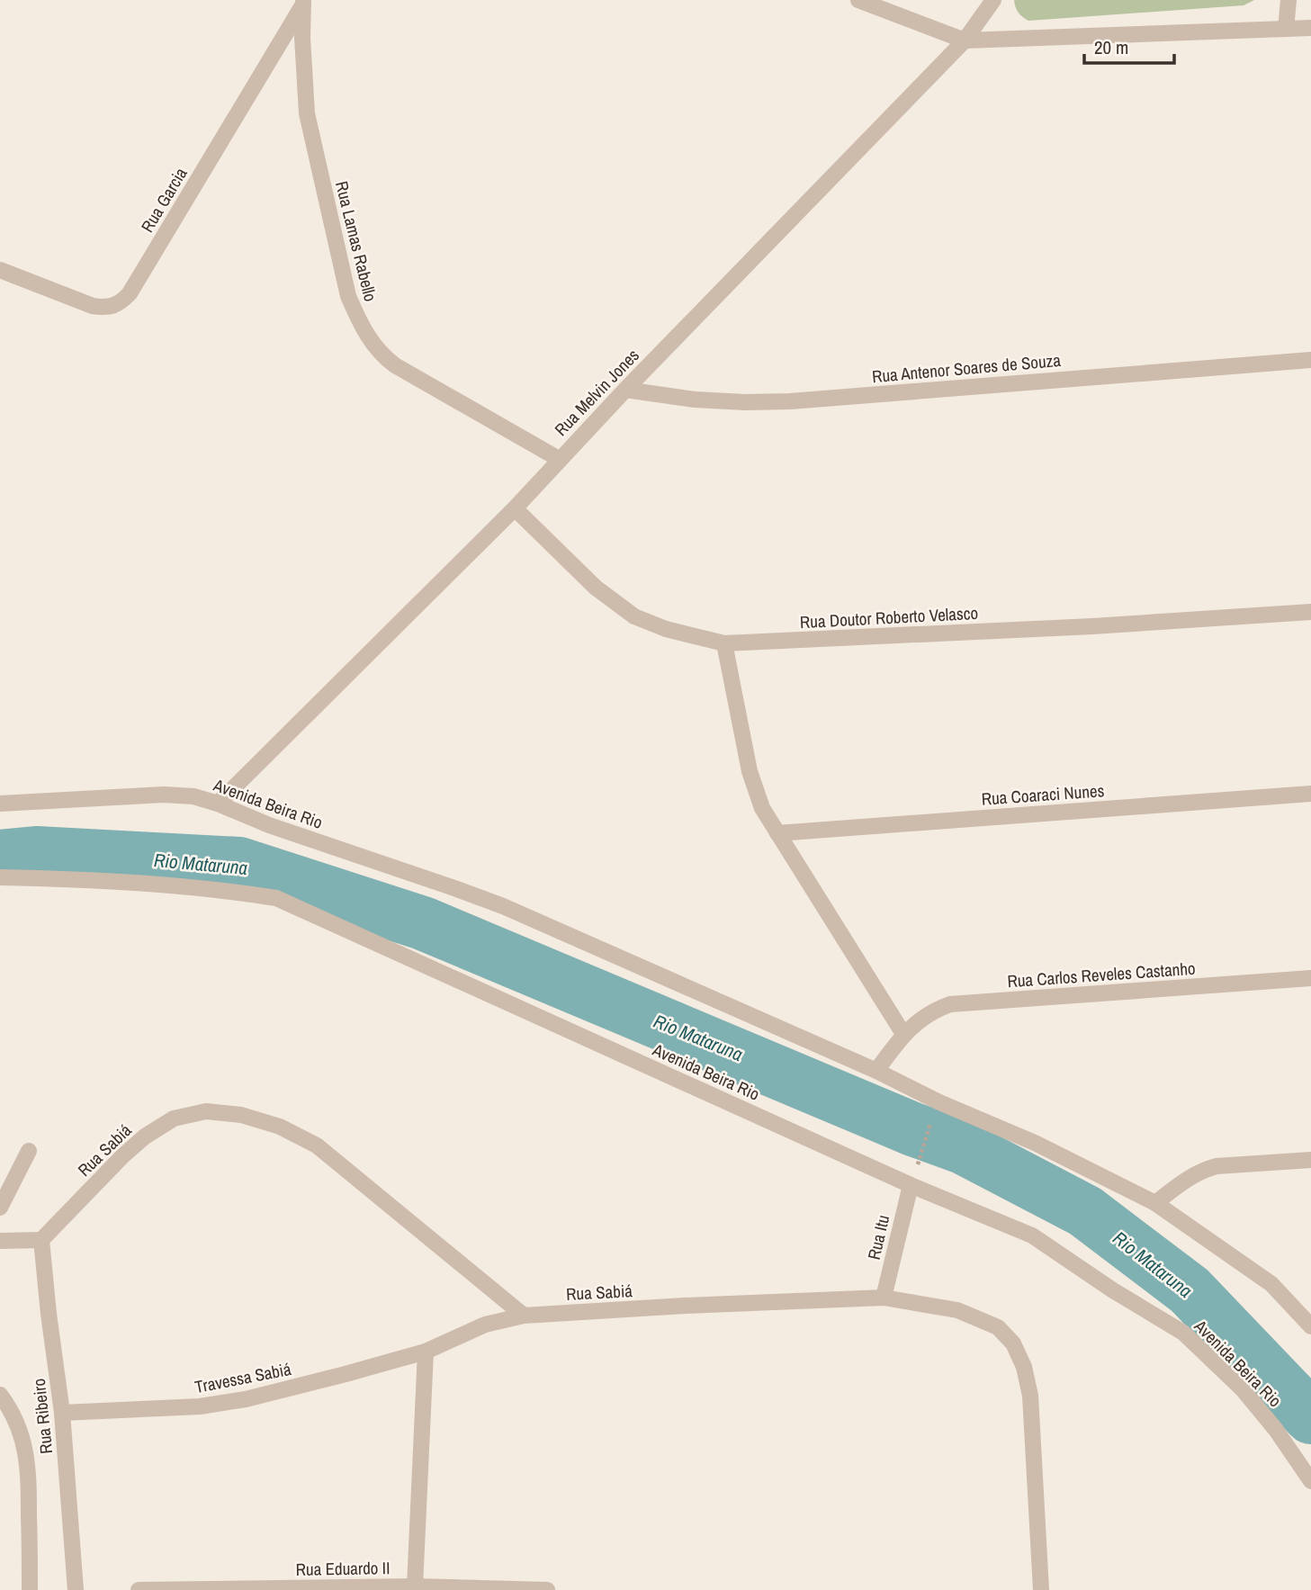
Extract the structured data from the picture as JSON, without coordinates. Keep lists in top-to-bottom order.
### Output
{
  "streets": {
    "street": [
      "Rua Garcia",
      "Rua Lamas Rabello",
      "Rua Antenor Soares de Souza",
      "Rua Melvin Jones",
      "Rua Doutor Roberto Velasco",
      "Rua Coaraci Nunes",
      "Avenida Beira Rio",
      "Rua Carlos Reveles Castanho",
      "Rua Sabiá",
      "Rua Itu",
      "Travessa Sabiá",
      "Rua Ribeiro",
      "Rua Eduardo II"
    ]
  },
  "crossings": [
    ["Rua Garcia", "Rua Lamas Rabello"],
    ["Rua Lamas Rabello", "Rua Melvin Jones"],
    ["Rua Antenor Soares de Souza", "Rua Melvin Jones"],
    ["Rua Melvin Jones", "Rua Doutor Roberto Velasco"],
    ["Rua Melvin Jones", "Avenida Beira Rio"],
    ["Avenida Beira Rio", "Rua Carlos Reveles Castanho"],
    ["Avenida Beira Rio", "Rua Itu"],
    ["Rua Sabiá", "Rua Itu"],
    ["Rua Sabiá", "Travessa Sabiá"],
    ["Rua Sabiá", "Rua Ribeiro"],
    ["Travessa Sabiá", "Rua Ribeiro"]
  ],
  "water": ["Rio Mataruna"],
  "scale_bar": "20 m"
}
